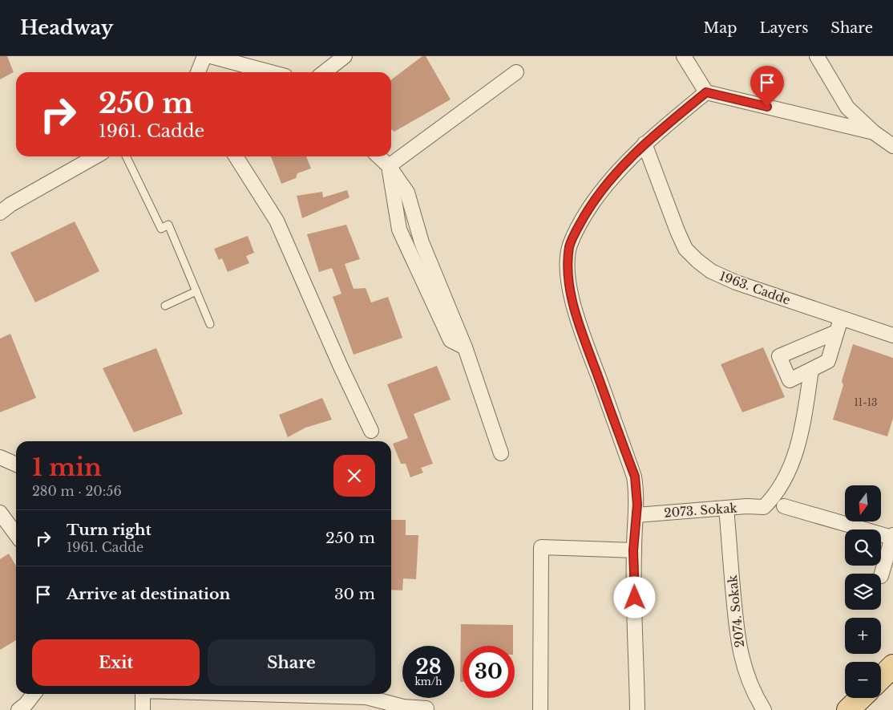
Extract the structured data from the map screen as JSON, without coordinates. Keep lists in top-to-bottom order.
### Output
{
  "streets": {
    "street": ["1963. Cadde", "2073. Sokak", "2074. Sokak"]
  },
  "crossings": [
    ["2073. Sokak", "2074. Sokak"]
  ],
  "house_numbers": ["11-13"],
  "north": "bottom",
  "page": {
    "header": "Headway",
    "nav": ["Map", "Layers", "Share"],
    "turn": ["250 m", "1961. Cadde"],
    "heading": ["1 min", "280 m · 20:56"],
    "map_buttons": ["+", "−"],
    "list": [
      {
        "name": "Turn right",
        "note": "1961. Cadde",
        "value": "250 m"
      },
      {
        "name": "Arrive at destination",
        "value": "30 m"
      }
    ],
    "buttons": ["Exit", "Share"],
    "speed": "28 km/h",
    "limit": "30"
  }
}
